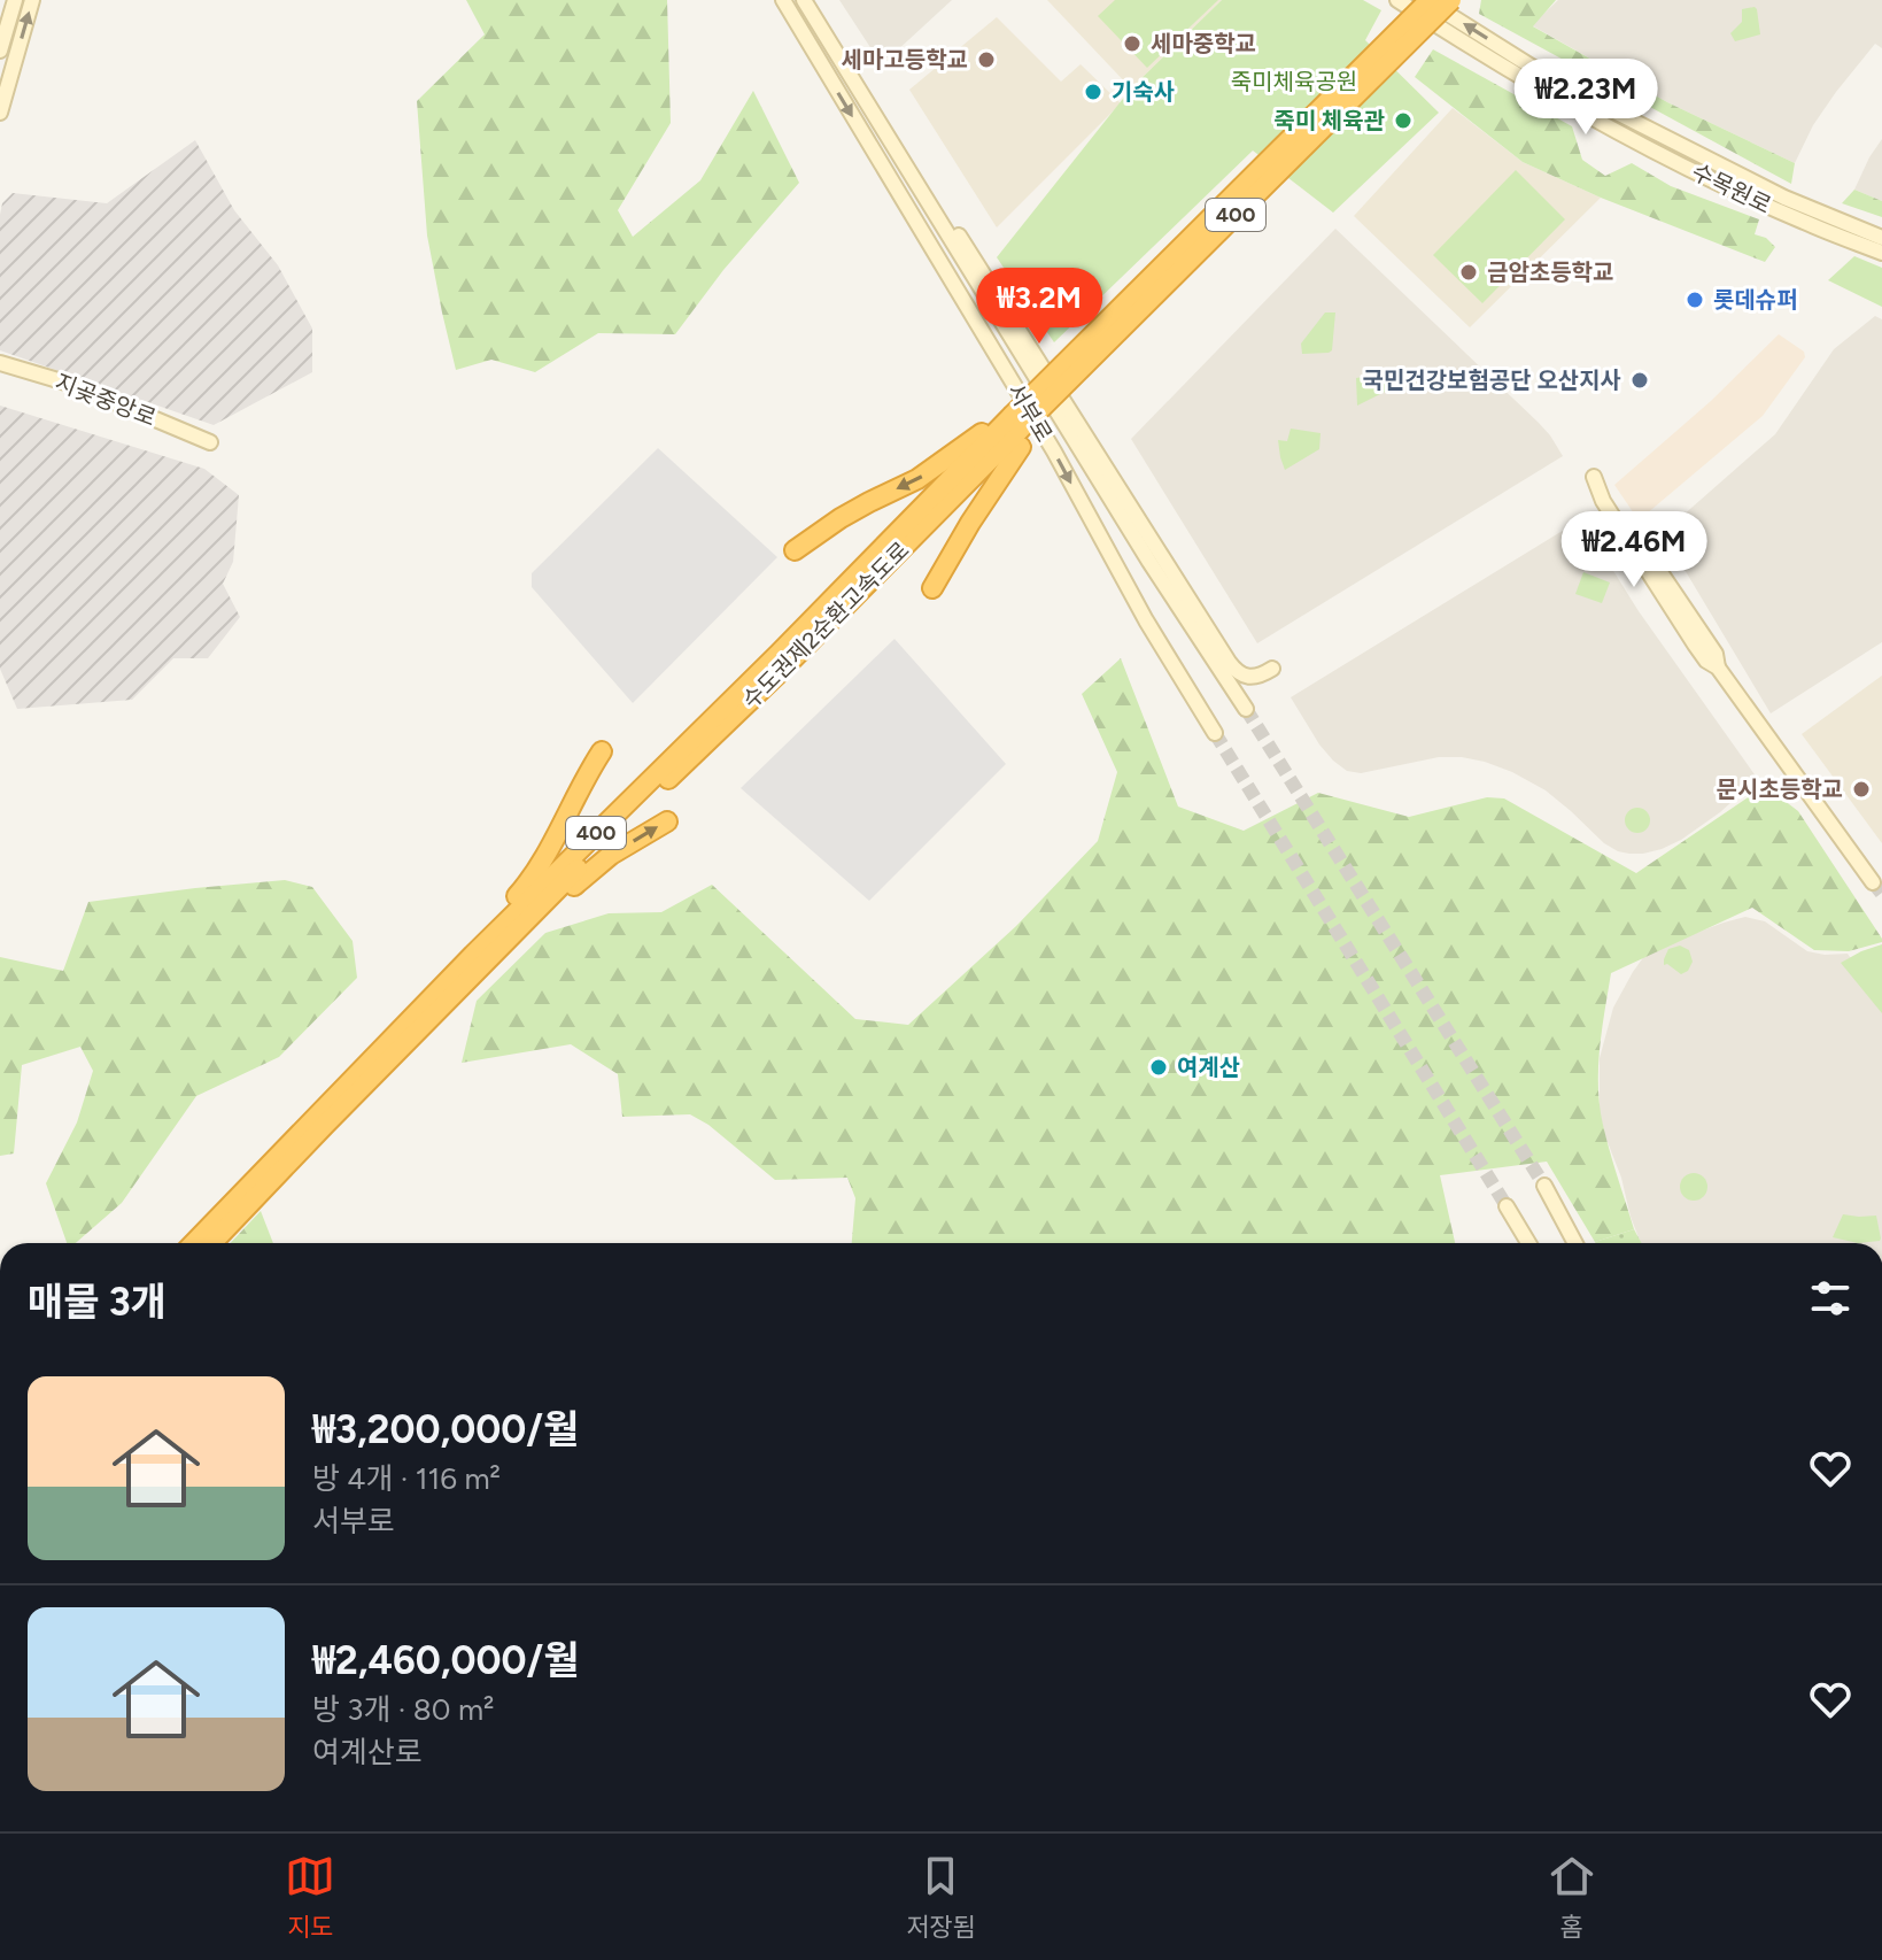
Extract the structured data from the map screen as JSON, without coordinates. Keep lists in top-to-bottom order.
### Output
{
  "streets": {
    "highway": ["400", "수도권제2순환고속도로"],
    "main road": ["수목원로", "지곶중앙로", "서부로"]
  },
  "crossings": [
    ["수목원로", "수도권제2순환고속도로"],
    ["400", "수도권제2순환고속도로"]
  ],
  "parks": ["죽미체육공원"],
  "places": [
    "세마중학교",
    "세마고등학교",
    "기숙사",
    "죽미 체육관",
    "금암초등학교",
    "롯데슈퍼",
    "국민건강보험공단 오산지사",
    "문시초등학교",
    "여계산"
  ],
  "page": {
    "price": ["₩2.23M", "₩3.2M", "₩2.46M"],
    "heading": "매물 3개",
    "list": [
      {
        "name": "₩3,200,000/월",
        "note": "방 4개 · 116 m² · 서부로"
      },
      {
        "name": "₩2,460,000/월",
        "note": "방 3개 · 80 m² · 여계산로"
      }
    ],
    "tabs": ["지도", "저장됨", "홈"]
  }
}
